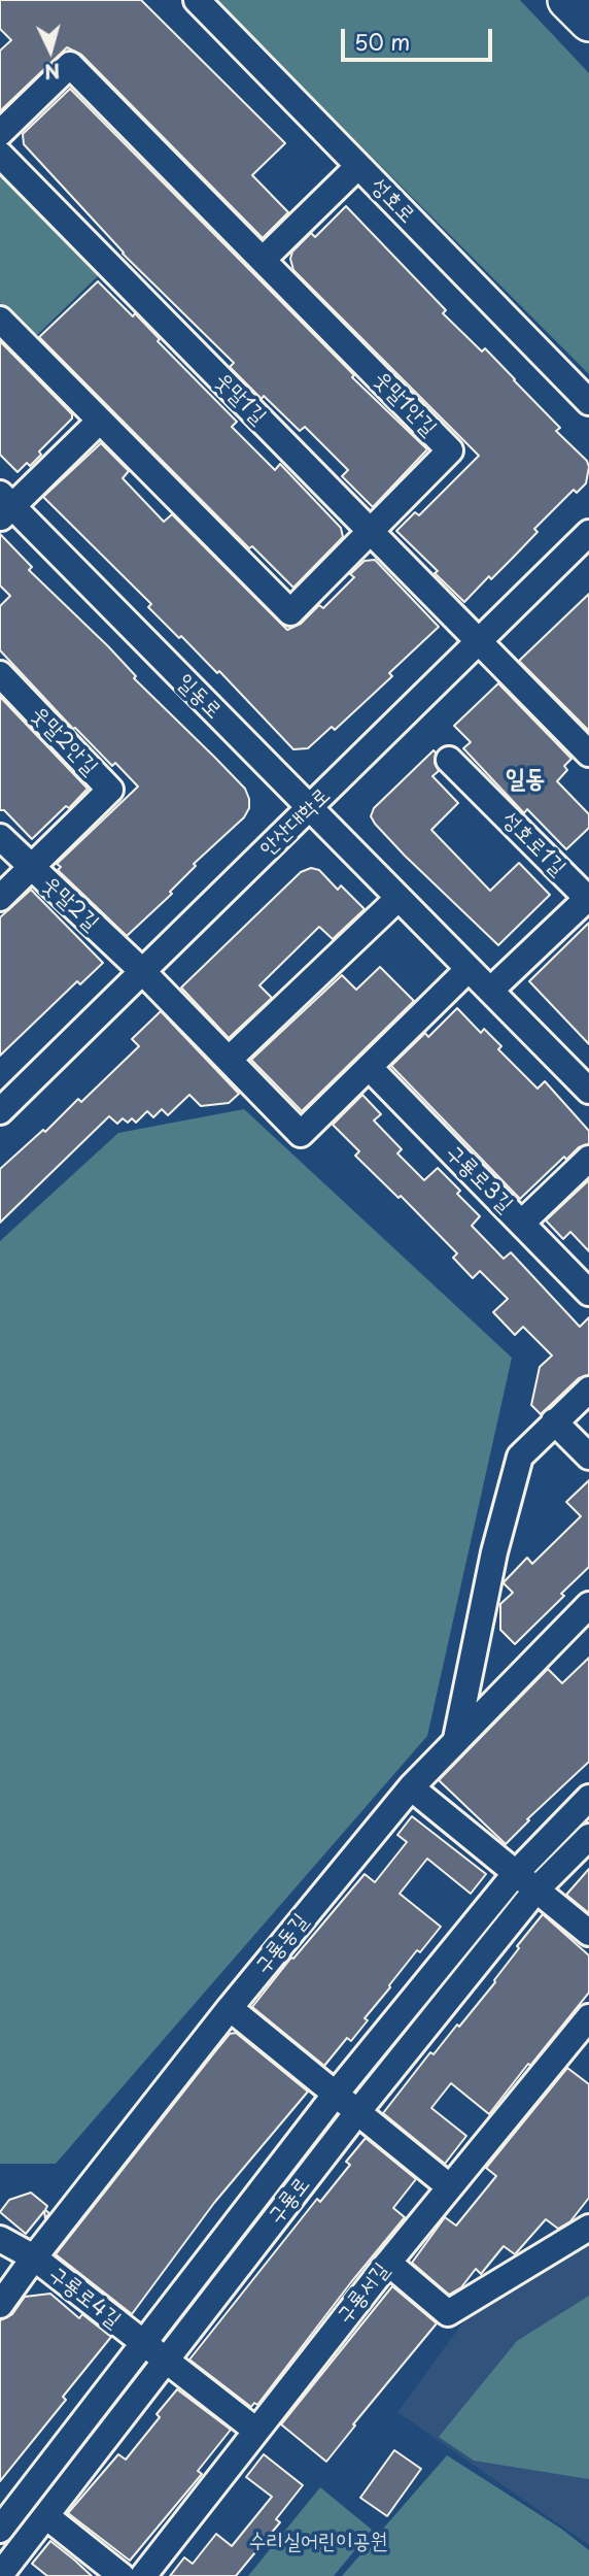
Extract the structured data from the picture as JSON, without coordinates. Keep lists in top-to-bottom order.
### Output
{
  "streets": {
    "street": [
      "성호로",
      "웃말1길",
      "웃말1안길",
      "일동로",
      "웃말2안길",
      "안산대학로",
      "성호로1길",
      "웃말2길",
      "구룡로3길",
      "구룡동길",
      "구룡로",
      "구룡서길",
      "구룡로4길"
    ]
  },
  "crossings": [
    ["웃말1길", "웃말1안길"],
    ["웃말1길", "안산대학로"],
    ["일동로", "안산대학로"],
    ["일동로", "성호로1길"],
    ["웃말2안길", "웃말2길"],
    ["안산대학로", "웃말2길"],
    ["웃말2길", "구룡로3길"],
    ["구룡동길", "구룡로4길"],
    ["구룡로", "구룡로4길"],
    ["구룡서길", "구룡로4길"]
  ],
  "districts": ["일동"],
  "parks": ["수리실어린이공원"],
  "scale_bar": "50 m",
  "north": "bottom"
}
